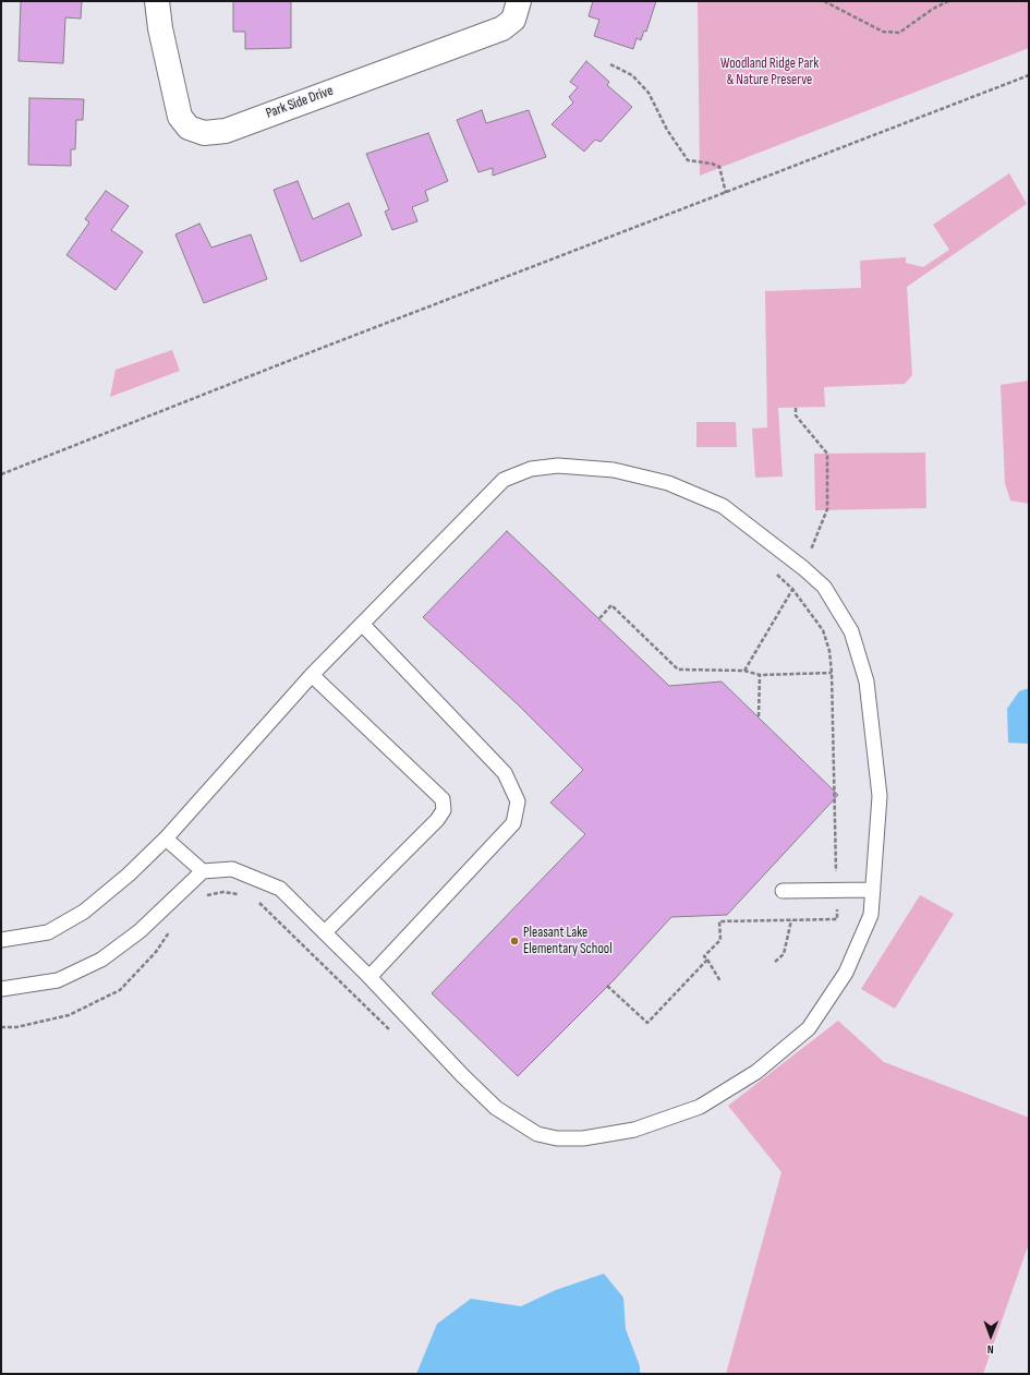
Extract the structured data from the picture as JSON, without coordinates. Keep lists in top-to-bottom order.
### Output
{
  "streets": {
    "street": ["Park Side Drive"]
  },
  "parks": ["Woodland Ridge Park & Nature Preserve"],
  "places": ["Pleasant Lake Elementary School"],
  "north": "bottom"
}
